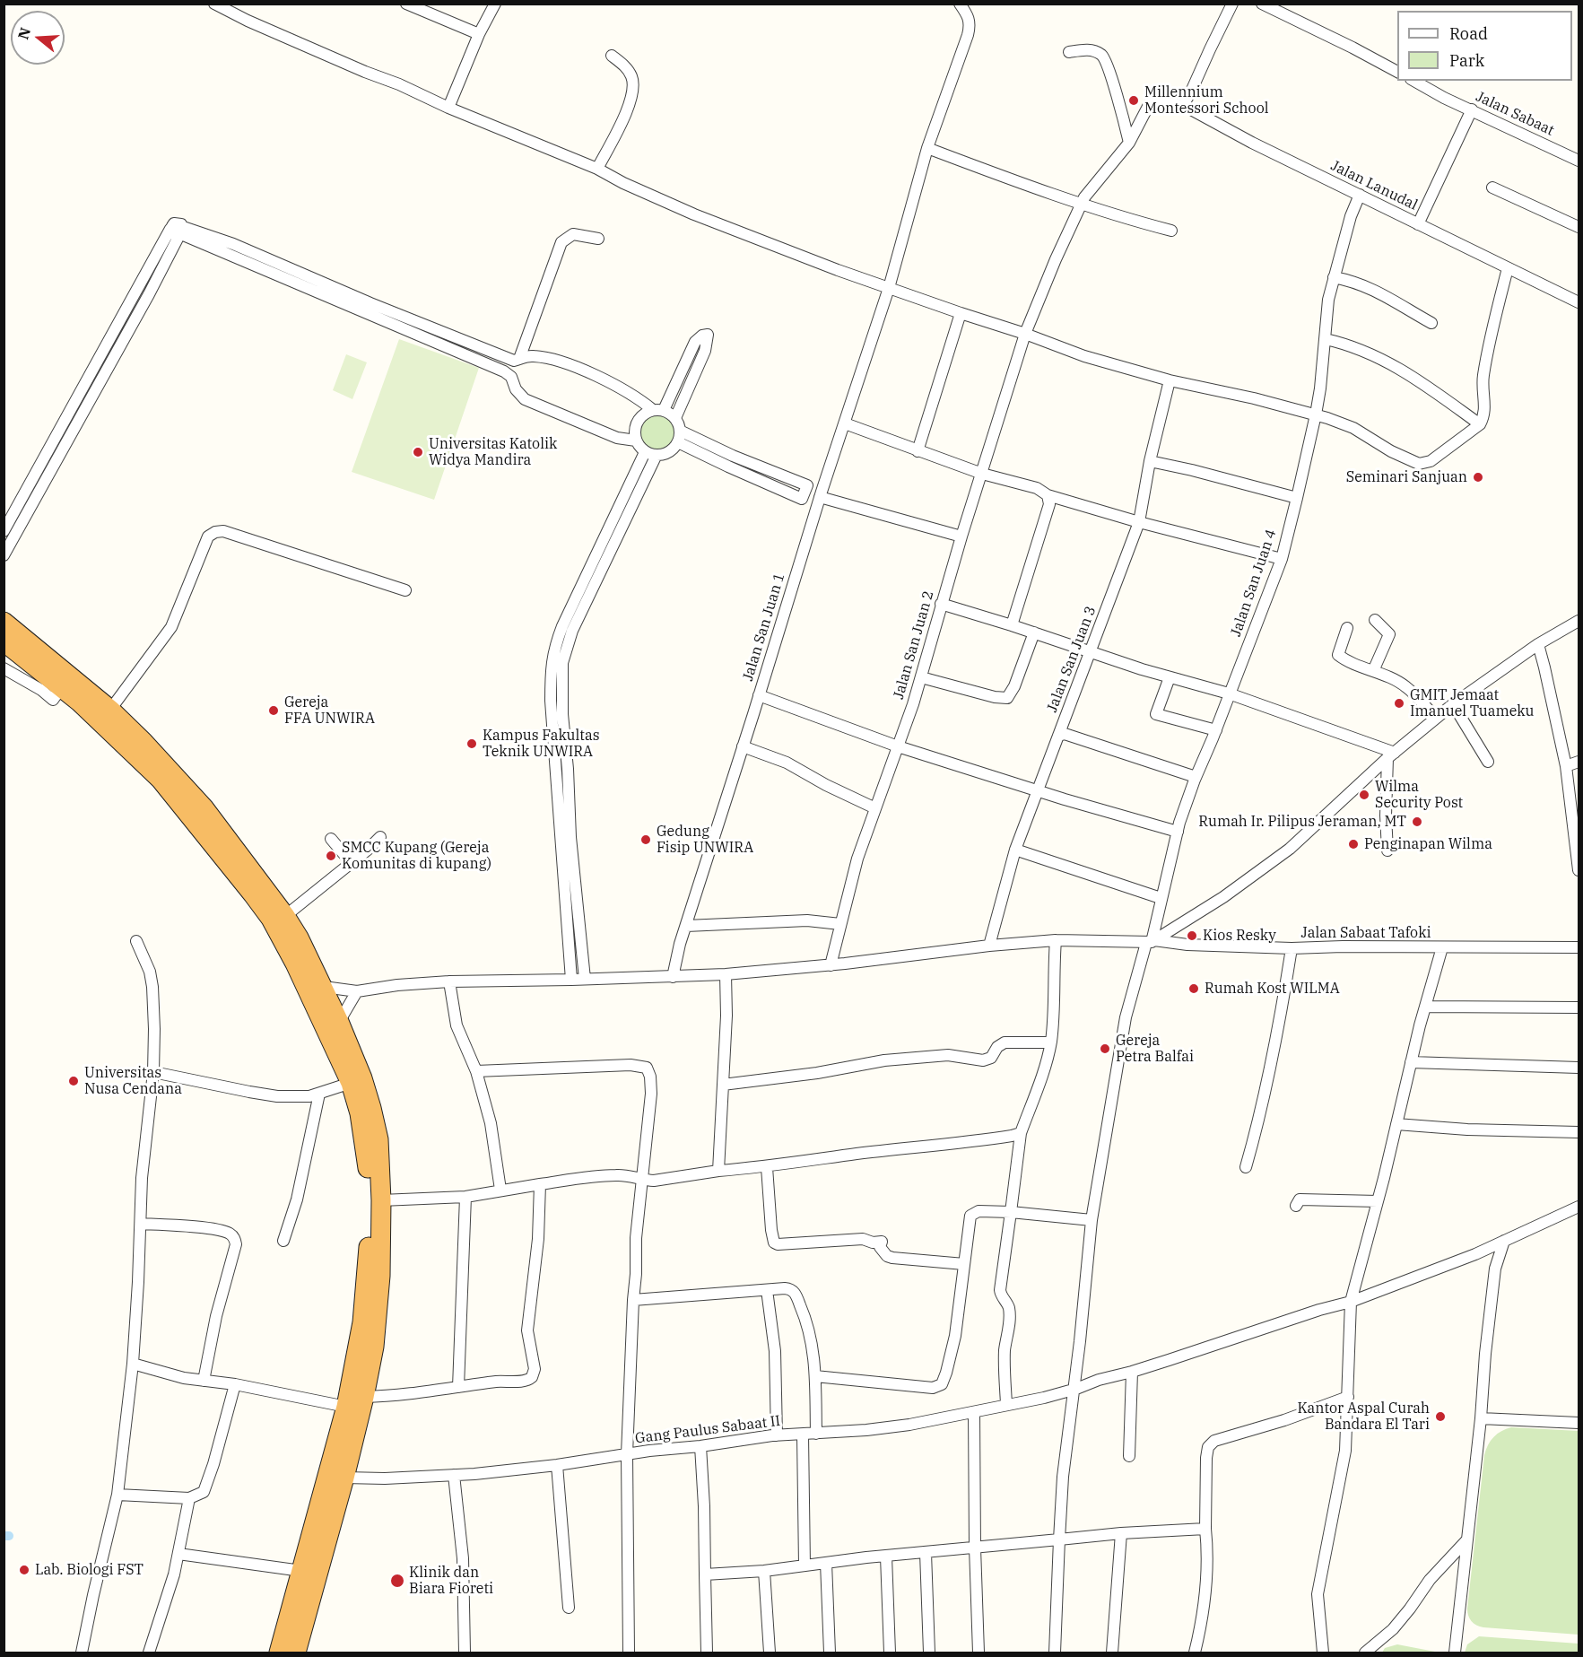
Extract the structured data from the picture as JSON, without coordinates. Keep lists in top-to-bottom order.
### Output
{
  "streets": {
    "street": [
      "Jalan Sabaat",
      "Jalan Lanudal",
      "Jalan San Juan 4",
      "Jalan San Juan 1",
      "Jalan San Juan 2",
      "Jalan San Juan 3",
      "Jalan Sabaat Tafoki",
      "Gang Paulus Sabaat II"
    ]
  },
  "crossings": [
    ["Jalan Lanudal", "Jalan San Juan 4"],
    ["Jalan Lanudal", "Jalan San Juan 2"],
    ["Jalan San Juan 4", "Jalan Sabaat Tafoki"],
    ["Jalan San Juan 4", "Gang Paulus Sabaat II"],
    ["Jalan San Juan 1", "Jalan Sabaat Tafoki"],
    ["Jalan San Juan 2", "Jalan Sabaat Tafoki"],
    ["Jalan San Juan 3", "Jalan Sabaat Tafoki"]
  ],
  "places": [
    "Millennium Montessori School",
    "Universitas Katolik Widya Mandira",
    "Seminari Sanjuan",
    "GMIT Jemaat Imanuel Tuameku",
    "Gereja FFA UNWIRA",
    "Kampus Fakultas Teknik UNWIRA",
    "Wilma Security Post",
    "Rumah Ir. Pilipus Jeraman, MT",
    "Gedung Fisip UNWIRA",
    "Penginapan Wilma",
    "SMCC Kupang (Gereja Komunitas di kupang)",
    "Kios Resky",
    "Rumah Kost WILMA",
    "Gereja Petra Balfai",
    "Universitas Nusa Cendana",
    "Kantor Aspal Curah Bandara El Tari",
    "Lab. Biologi FST",
    "Klinik dan Biara Fioreti"
  ],
  "legend": ["Road", "Park"],
  "north": "left"
}
